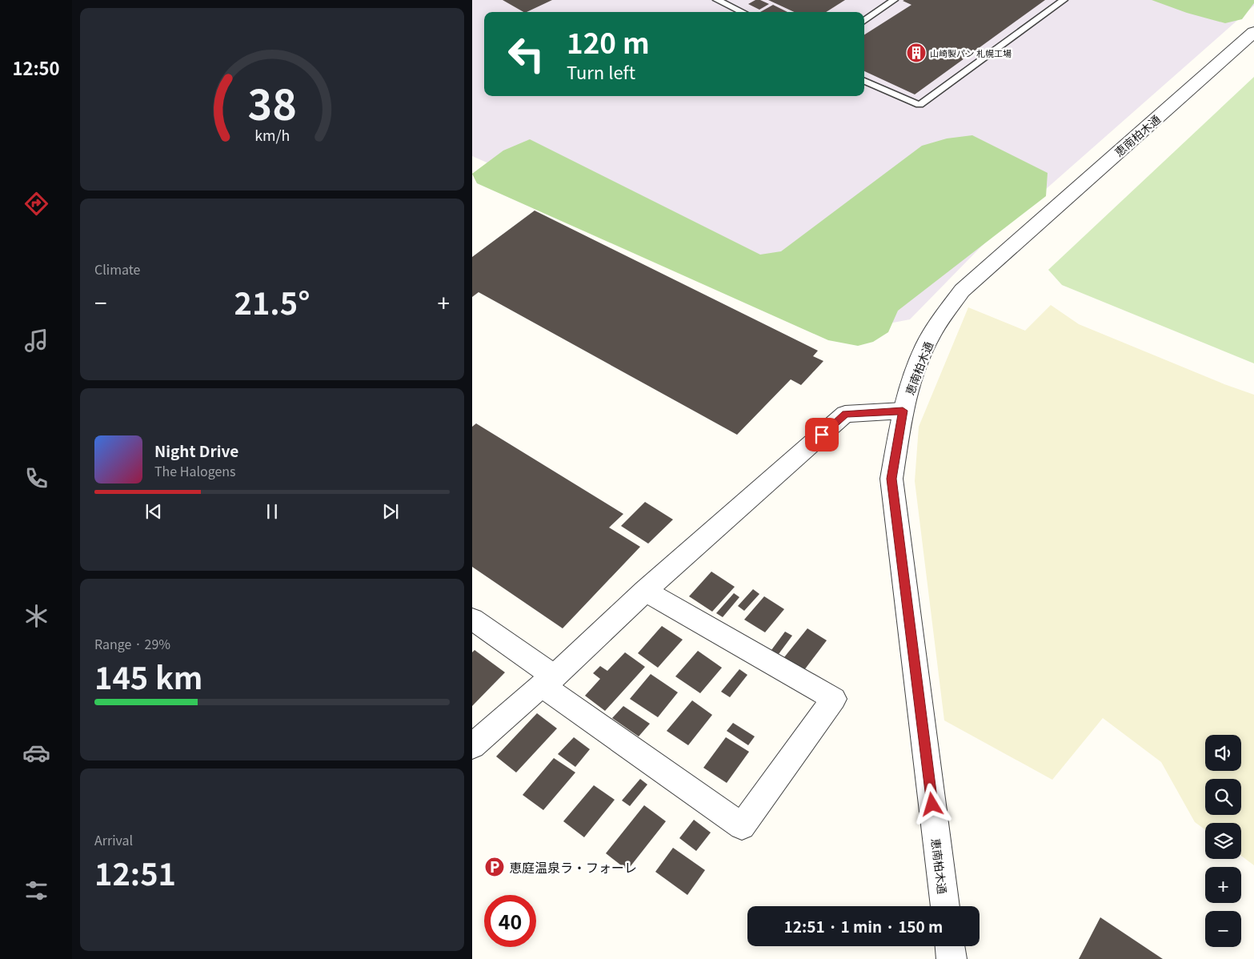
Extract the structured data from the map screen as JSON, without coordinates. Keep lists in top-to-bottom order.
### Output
{
  "streets": {
    "street": ["恵南柏木通"]
  },
  "places": {
    "building": ["山崎製パン 札幌工場"],
    "parking": ["恵庭温泉ラ・フォーレ"]
  },
  "page": {
    "tabs": "12:50",
    "turn": ["120 m", "Turn left"],
    "tile": [
      "Climate",
      ["Range · 29%", "145 km"],
      ["Arrival", "12:51"]
    ],
    "heat": ["−", "21.5°", "+"],
    "song": ["Night Drive", "The Halogens"],
    "map_buttons": ["+", "−"],
    "limit": "40",
    "trip": "12:51 · 1 min · 150 m",
    "gauge": ["38", "km/h"]
  }
}
